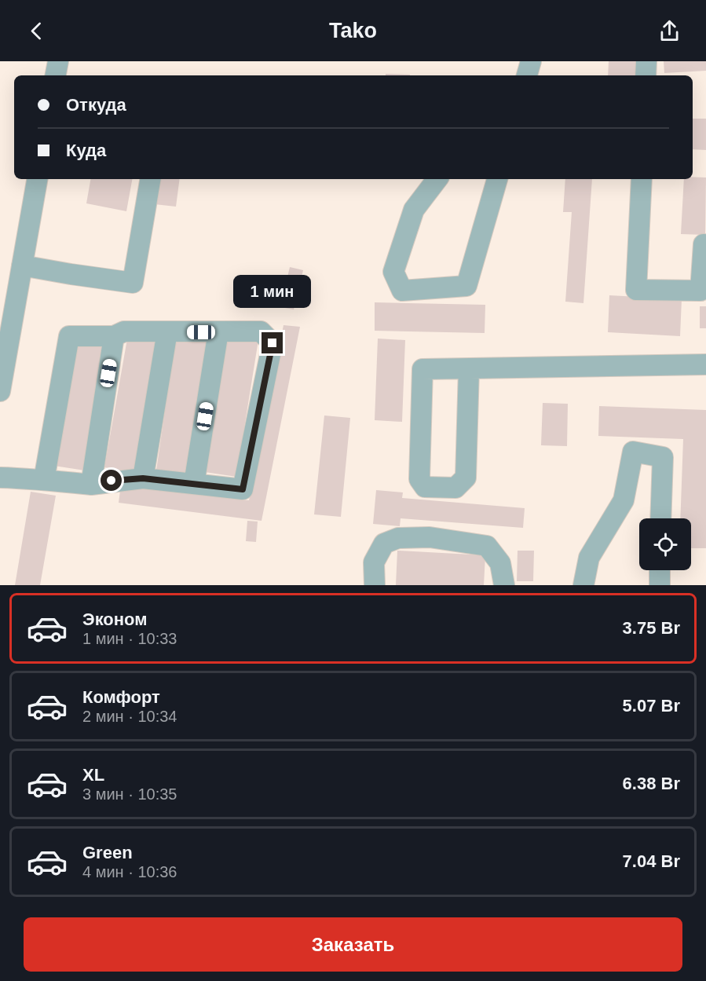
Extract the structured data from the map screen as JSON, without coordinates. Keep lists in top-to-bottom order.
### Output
{
  "page": {
    "header": "Tako",
    "banner": ["Откуда", "Куда"],
    "bubble": "1 мин",
    "list": [
      {
        "name": "Эконом",
        "note": "1 мин · 10:33",
        "value": "3.75 Br"
      },
      {
        "name": "Комфорт",
        "note": "2 мин · 10:34",
        "value": "5.07 Br"
      },
      {
        "name": "XL",
        "note": "3 мин · 10:35",
        "value": "6.38 Br"
      },
      {
        "name": "Green",
        "note": "4 мин · 10:36",
        "value": "7.04 Br"
      }
    ],
    "buttons": "Заказать"
  }
}
